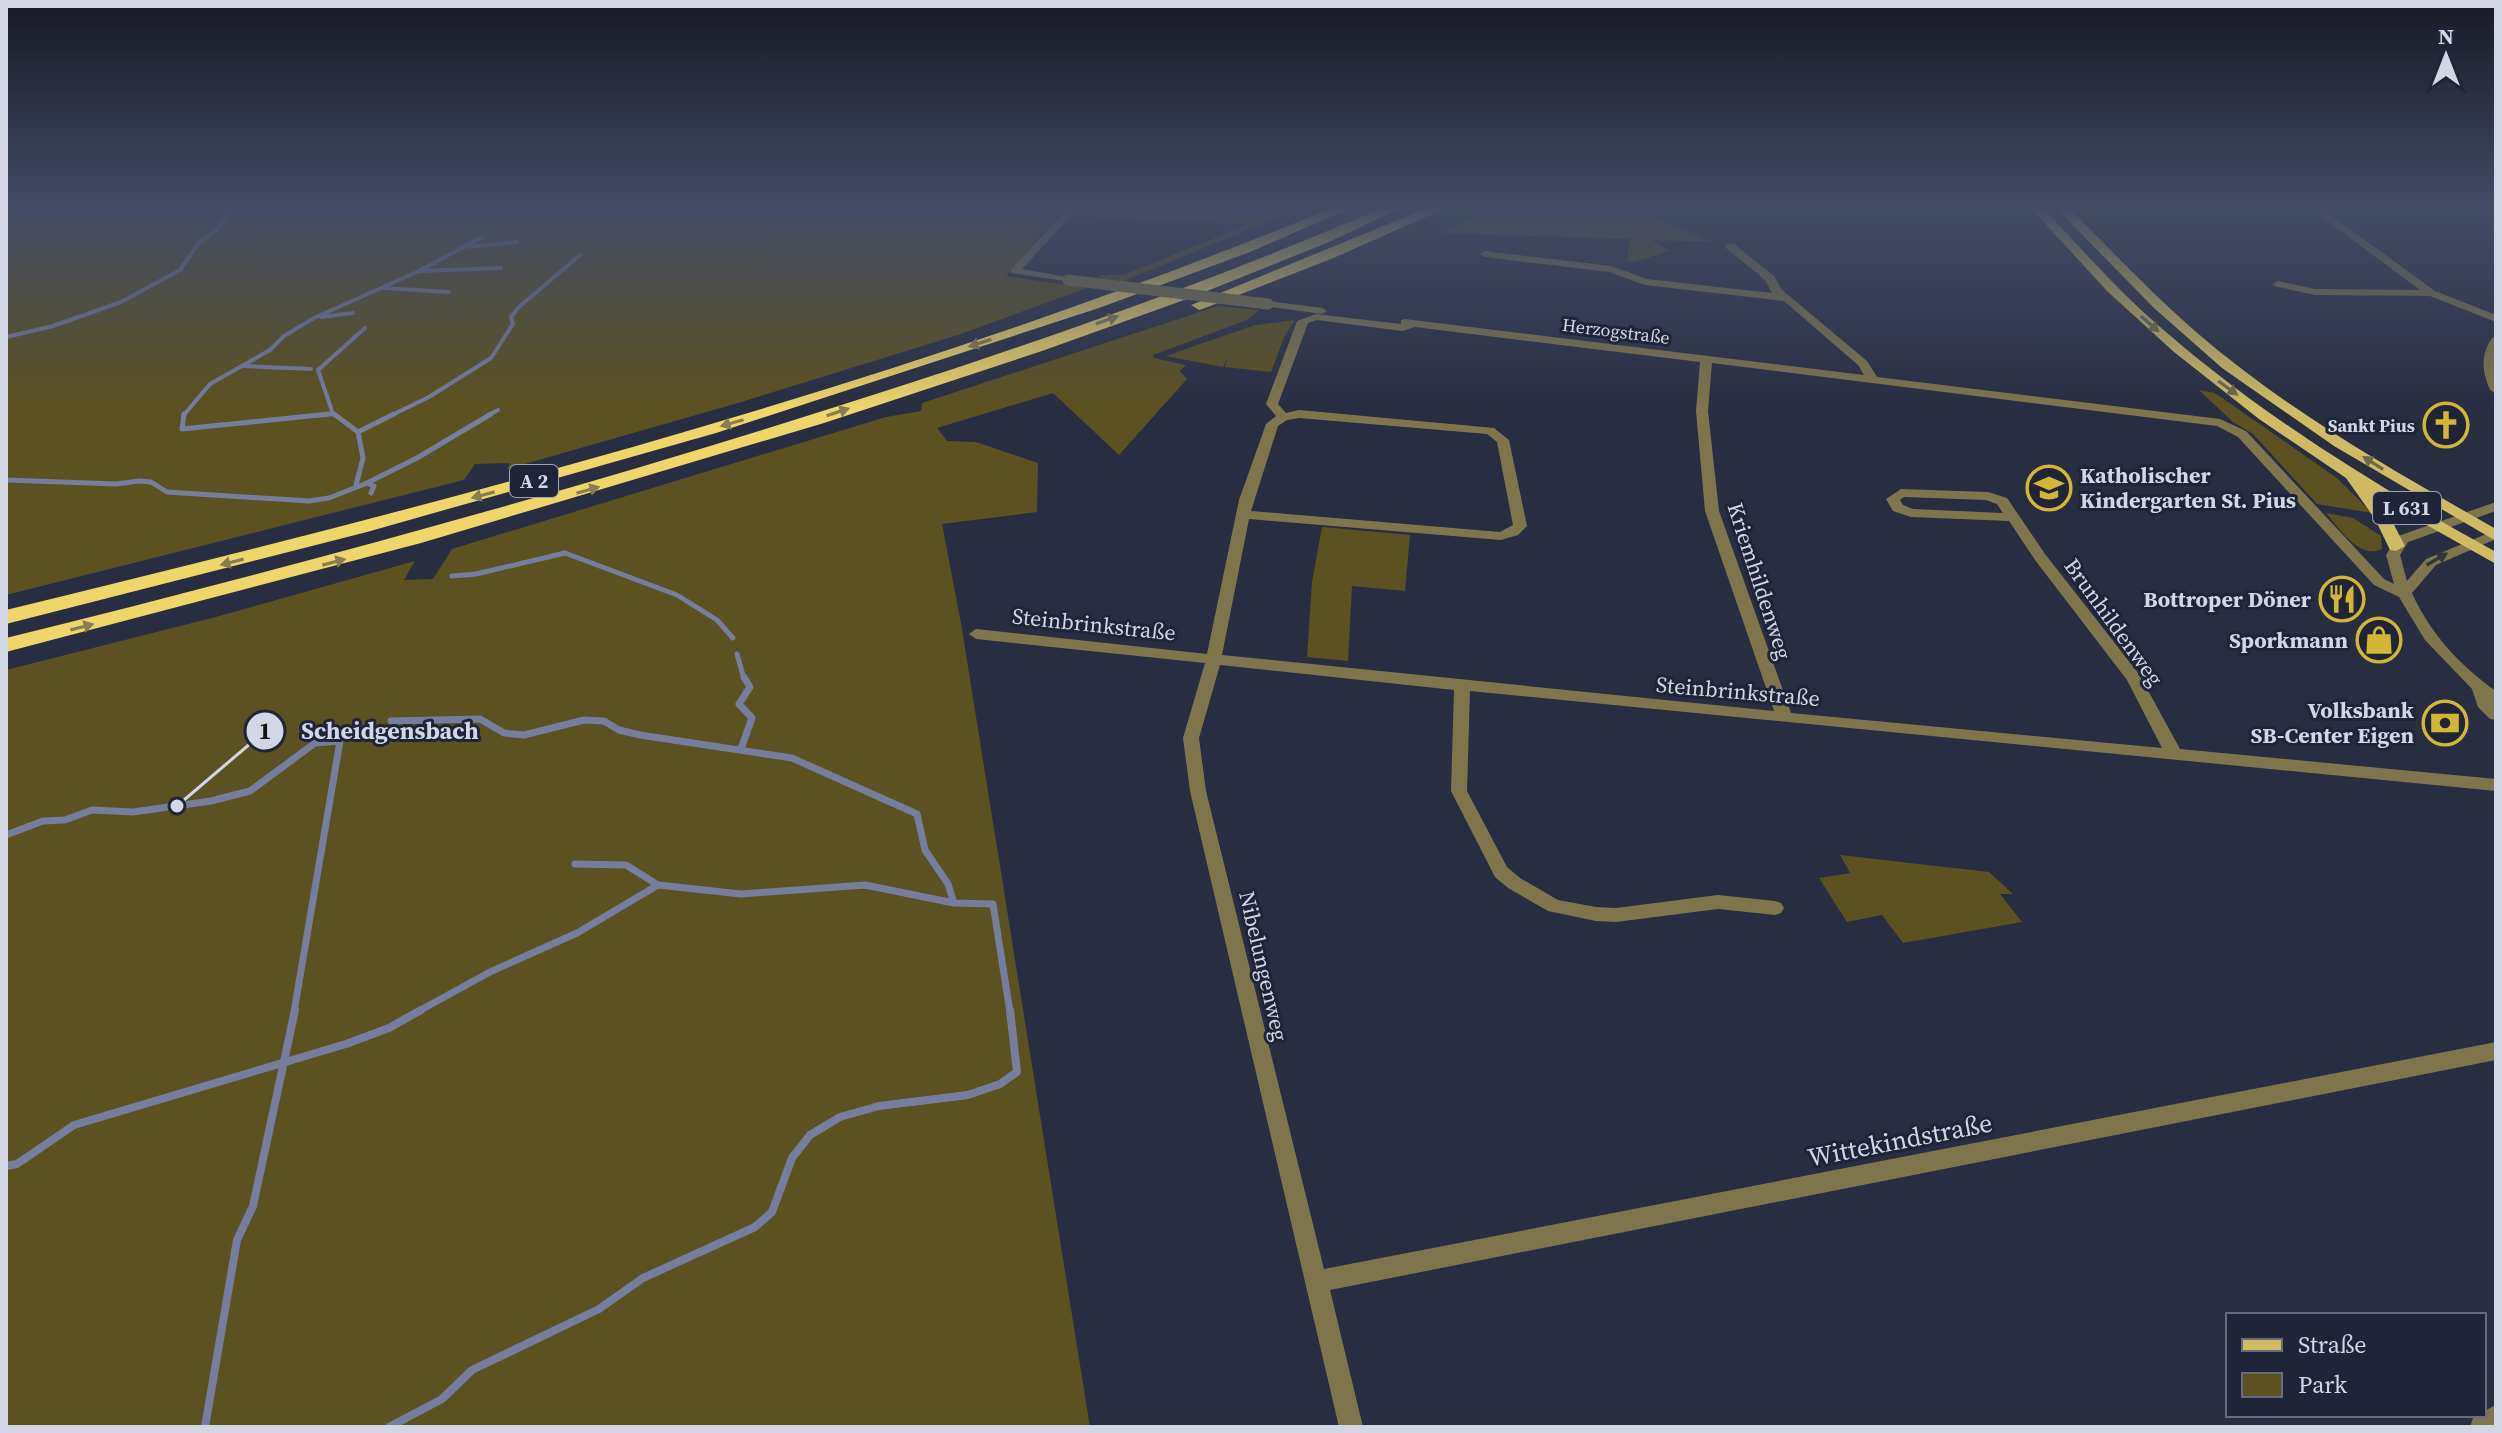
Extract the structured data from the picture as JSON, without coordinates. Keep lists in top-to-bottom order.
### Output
{
  "streets": {
    "highway": ["A 2"],
    "main road": ["L 631"],
    "street": [
      "Herzogstraße",
      "Kriemhildenweg",
      "Brunhildenweg",
      "Steinbrinkstraße",
      "Nibelungenweg",
      "Wittekindstraße"
    ]
  },
  "crossings": [
    ["Herzogstraße", "Kriemhildenweg"],
    ["Kriemhildenweg", "Steinbrinkstraße"],
    ["Brunhildenweg", "Steinbrinkstraße"],
    ["Steinbrinkstraße", "Nibelungenweg"],
    ["Nibelungenweg", "Wittekindstraße"]
  ],
  "places": {
    "church": ["Sankt Pius"],
    "school or university": ["Katholischer Kindergarten St. Pius"],
    "restaurant": ["Bottroper Döner"],
    "shop": ["Sporkmann"],
    "bank": ["Volksbank SB-Center Eigen"],
    "other": ["Scheidgensbach"]
  },
  "legend": ["Straße", "Park"],
  "north": "top"
}
